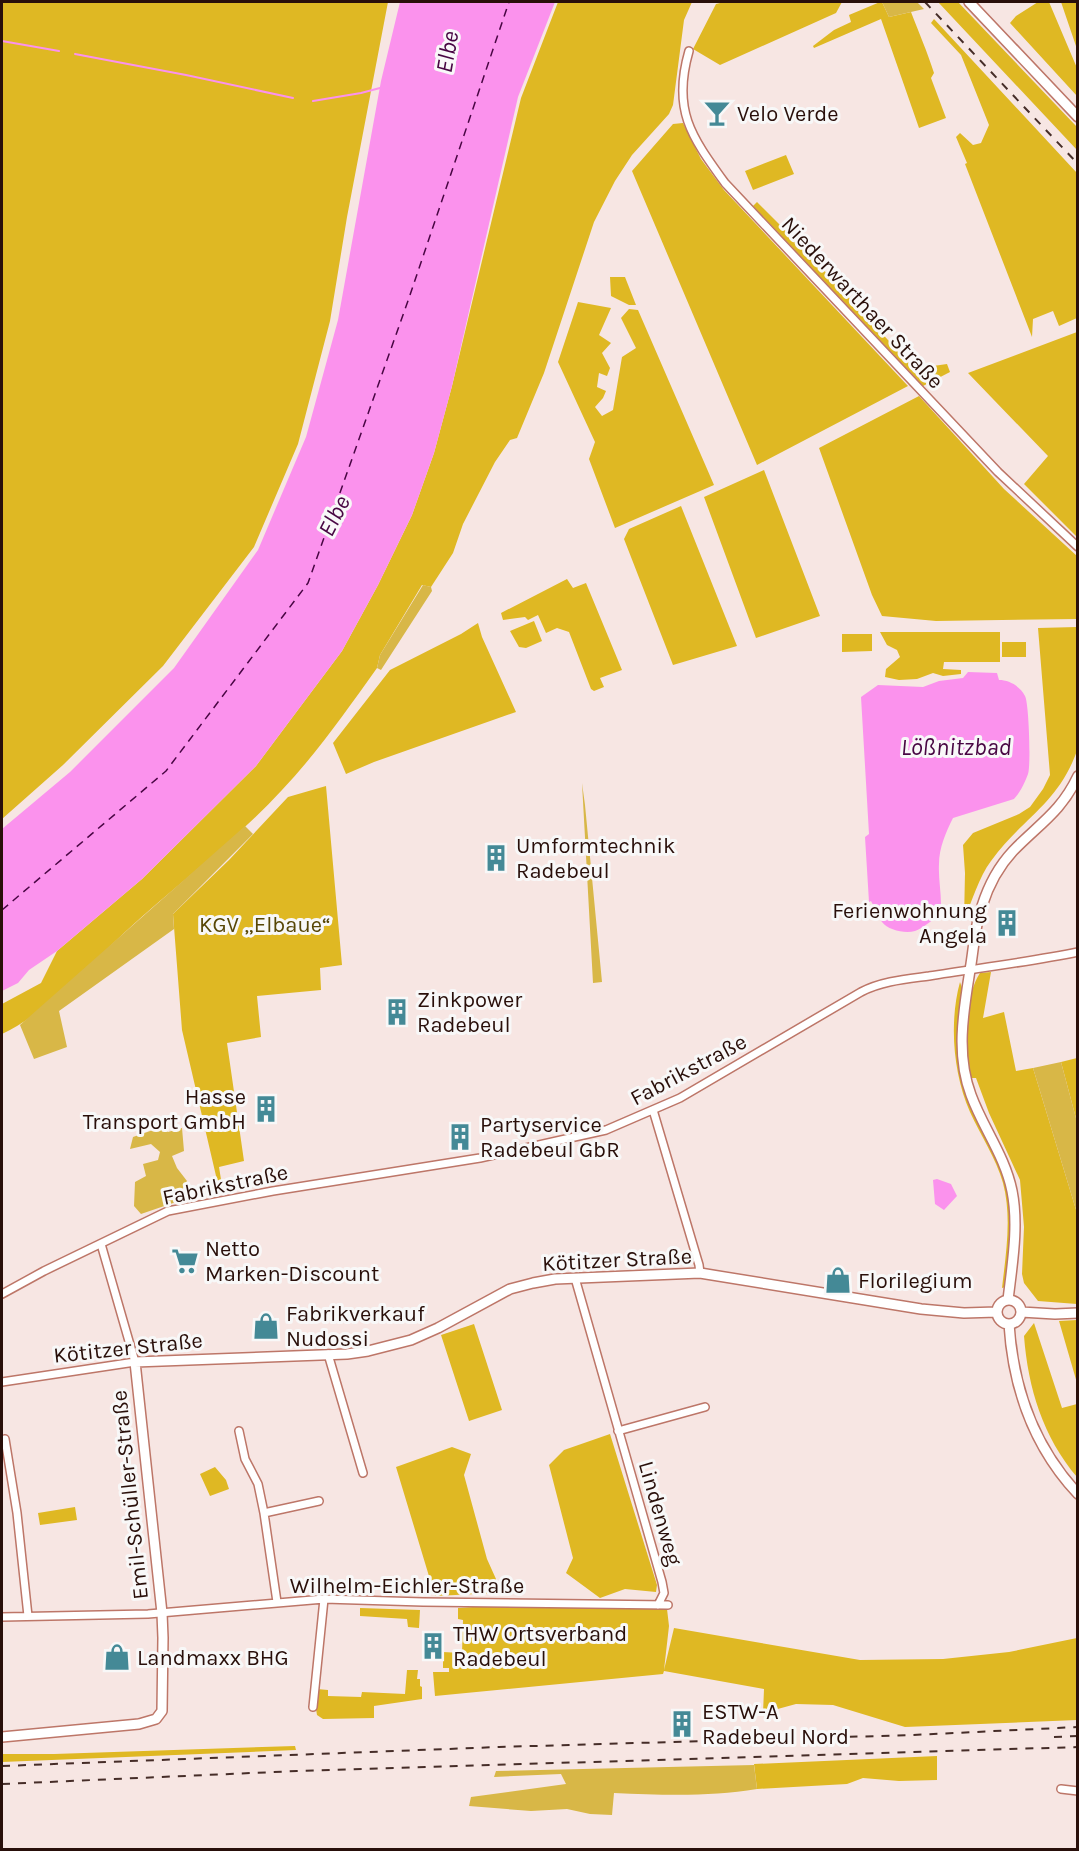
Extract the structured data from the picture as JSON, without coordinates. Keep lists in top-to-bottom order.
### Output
{
  "streets": {
    "street": [
      "Niederwarthaer Straße",
      "Fabrikstraße",
      "Kötitzer Straße",
      "Emil-Schüller-Straße",
      "Lindenweg",
      "Wilhelm-Eichler-Straße"
    ]
  },
  "crossings": [
    ["Fabrikstraße", "Emil-Schüller-Straße"],
    ["Kötitzer Straße", "Emil-Schüller-Straße"],
    ["Kötitzer Straße", "Lindenweg"],
    ["Emil-Schüller-Straße", "Wilhelm-Eichler-Straße"],
    ["Lindenweg", "Wilhelm-Eichler-Straße"]
  ],
  "water": ["Elbe", "Lößnitzbad"],
  "parks": ["KGV „Elbaue“"],
  "places": {
    "bar": ["Velo Verde"],
    "building": [
      "Umformtechnik Radebeul",
      "Ferienwohnung Angela",
      "Zinkpower Radebeul",
      "Hasse Transport GmbH",
      "Partyservice Radebeul GbR",
      "THW Ortsverband Radebeul",
      "ESTW-A Radebeul Nord"
    ],
    "supermarket": ["Netto Marken-Discount"],
    "shop": ["Florilegium", "Fabrikverkauf Nudossi", "Landmaxx BHG"]
  }
}
